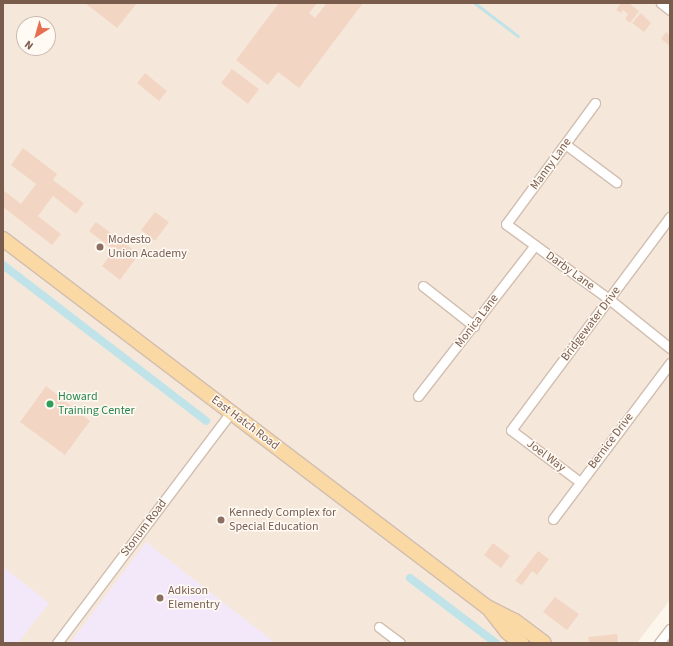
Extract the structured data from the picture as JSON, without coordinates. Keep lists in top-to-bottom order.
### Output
{
  "streets": {
    "main road": ["East Hatch Road"],
    "street": [
      "Manny Lane",
      "Darby Lane",
      "Monica Lane",
      "Bridgewater Drive",
      "Bernice Drive",
      "Joel Way",
      "Stonum Road"
    ]
  },
  "crossings": [
    ["Manny Lane", "Darby Lane"],
    ["Darby Lane", "Monica Lane"],
    ["Darby Lane", "Bridgewater Drive"],
    ["Bridgewater Drive", "Joel Way"],
    ["East Hatch Road", "Stonum Road"],
    ["Bernice Drive", "Joel Way"]
  ],
  "places": [
    "Modesto Union Academy",
    "Howard Training Center",
    "Kennedy Complex for Special Education",
    "Adkison Elementry"
  ],
  "north": "bottom left"
}
